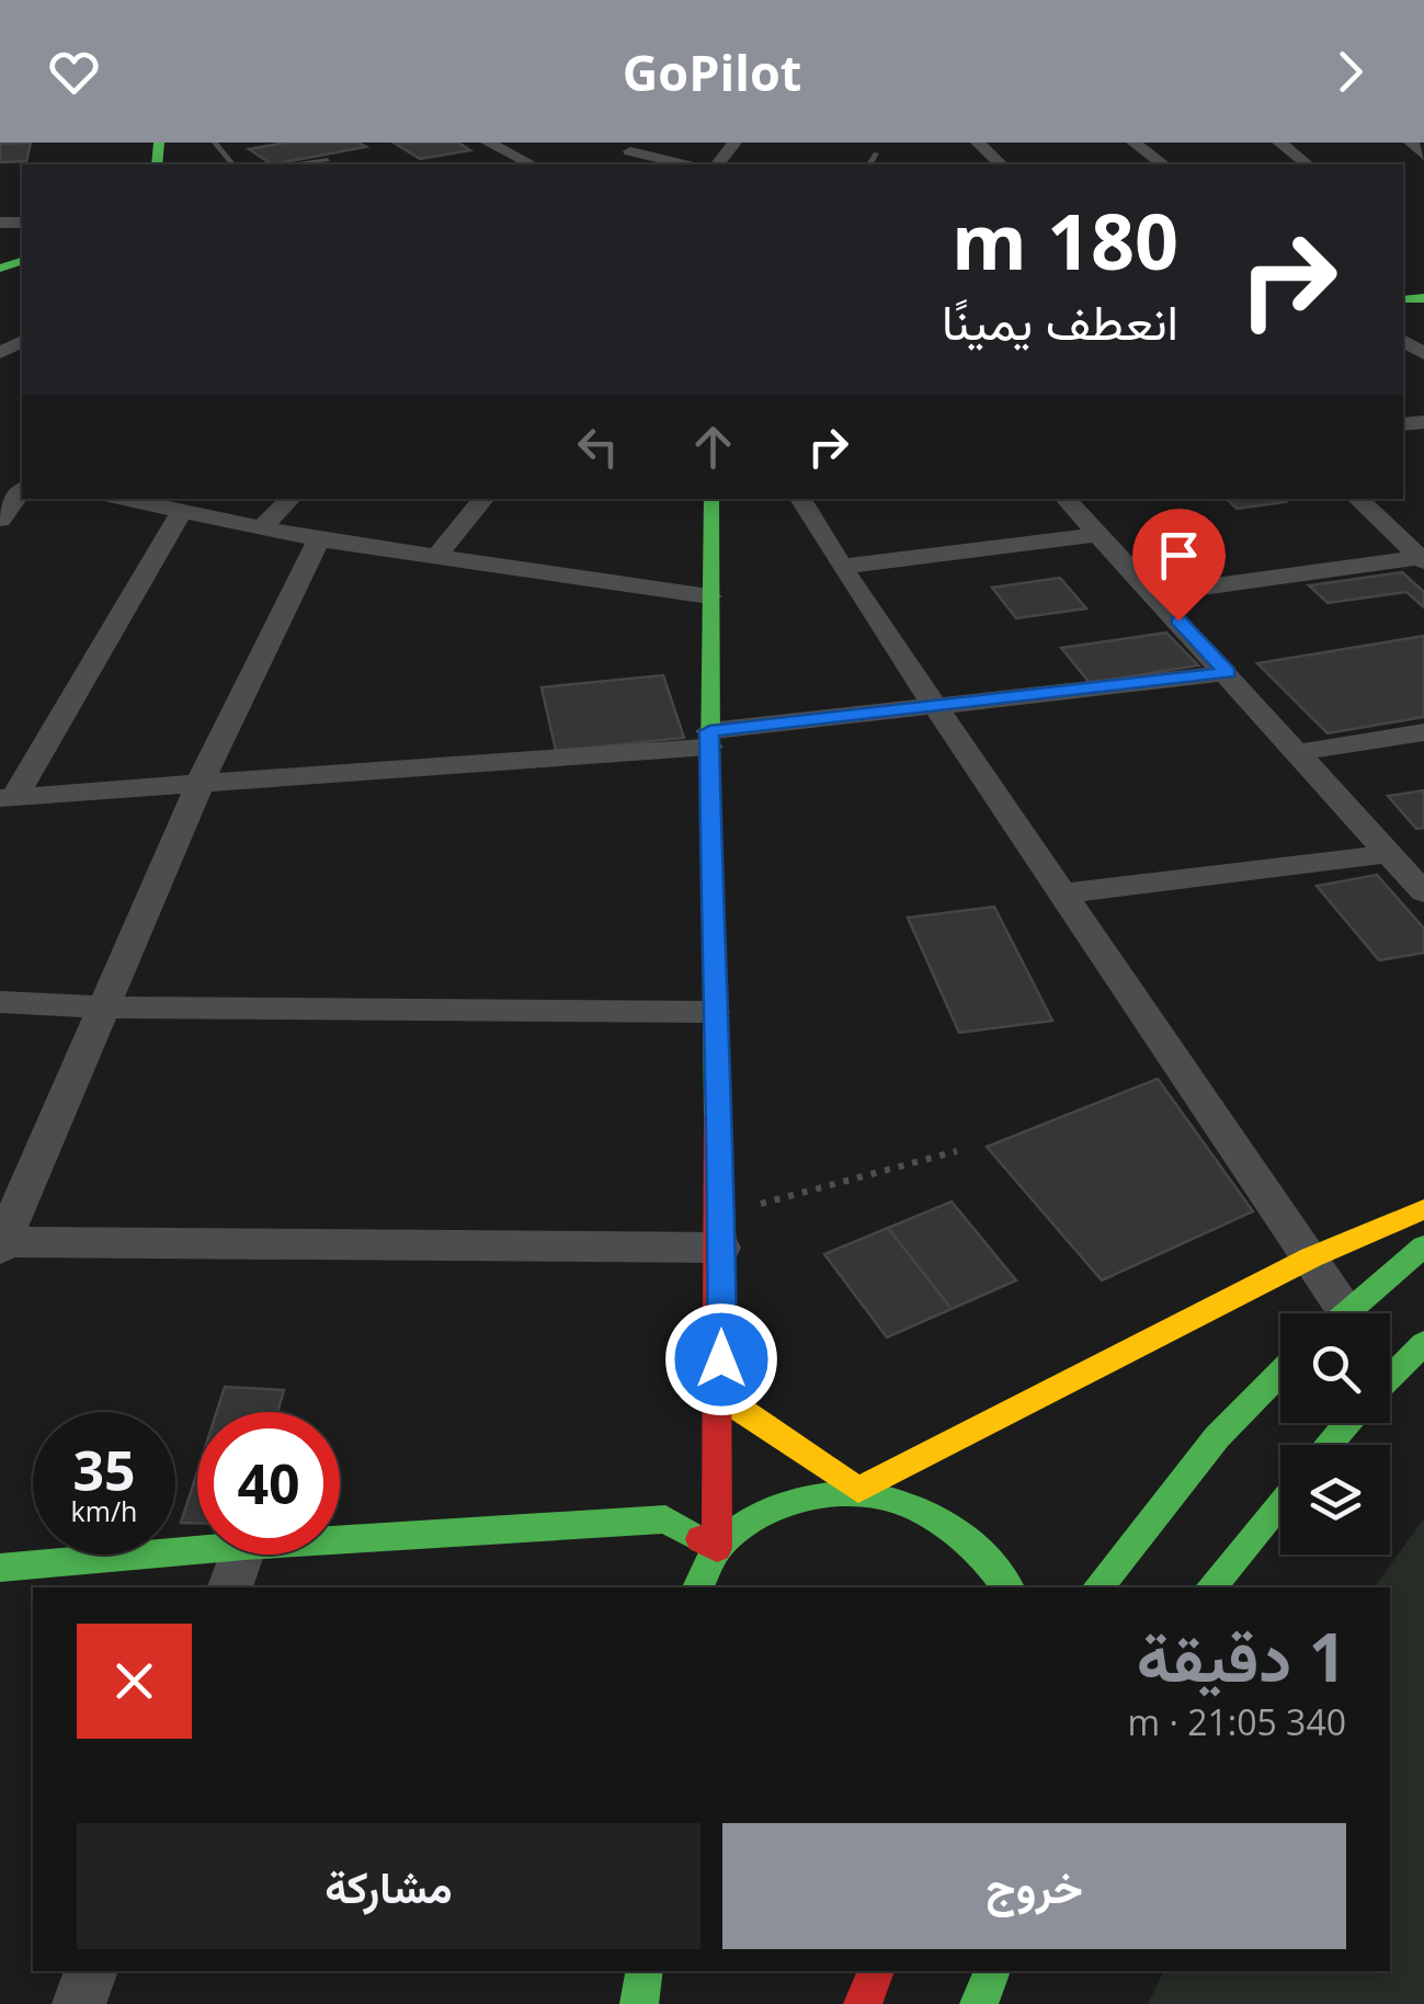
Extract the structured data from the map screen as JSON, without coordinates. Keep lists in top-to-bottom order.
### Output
{
  "page": {
    "header": "GoPilot",
    "turn": ["180 m", "انعطف يمينًا"],
    "speed": "35 km/h",
    "limit": "40",
    "heading": ["1 دقيقة", "340 m · 21:05"],
    "buttons": ["خروج", "مشاركة"]
  }
}
